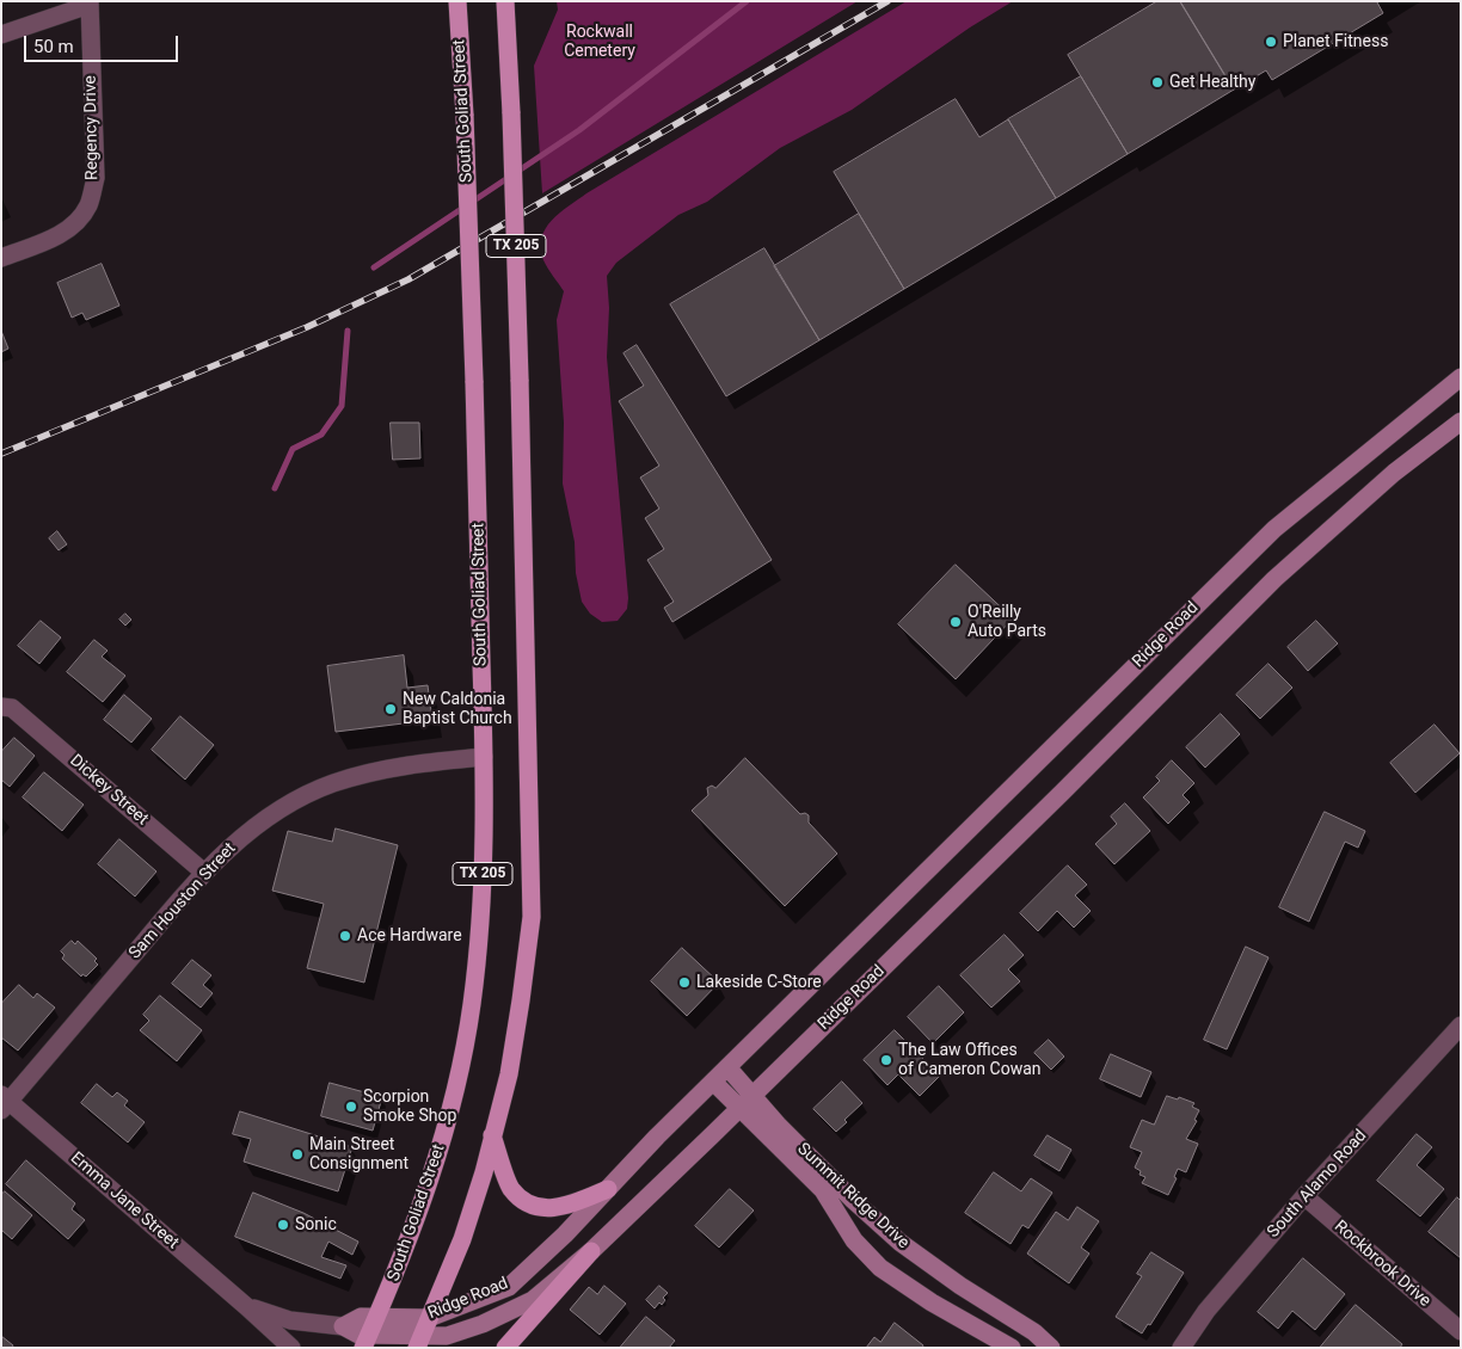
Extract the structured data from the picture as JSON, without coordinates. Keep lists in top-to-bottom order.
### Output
{
  "streets": {
    "main road": [
      "South Goliad Street",
      "TX 205",
      "Ridge Road",
      "Summit Ridge Drive"
    ],
    "street": [
      "Regency Drive",
      "Dickey Street",
      "Sam Houston Street",
      "South Alamo Road",
      "Emma Jane Street",
      "Rockbrook Drive"
    ]
  },
  "crossings": [
    ["South Goliad Street", "Ridge Road"],
    ["South Goliad Street", "Sam Houston Street"],
    ["TX 205", "Ridge Road"],
    ["Ridge Road", "Summit Ridge Drive"],
    ["Ridge Road", "Emma Jane Street"],
    ["Dickey Street", "Sam Houston Street"],
    ["Sam Houston Street", "Emma Jane Street"],
    ["South Alamo Road", "Rockbrook Drive"]
  ],
  "parks": ["Rockwall Cemetery"],
  "places": [
    "Planet Fitness",
    "Get Healthy",
    "O'Reilly Auto Parts",
    "New Caldonia Baptist Church",
    "Ace Hardware",
    "Lakeside C-Store",
    "The Law Offices of Cameron Cowan",
    "Scorpion Smoke Shop",
    "Main Street Consignment",
    "Sonic"
  ],
  "scale_bar": "50 m"
}
